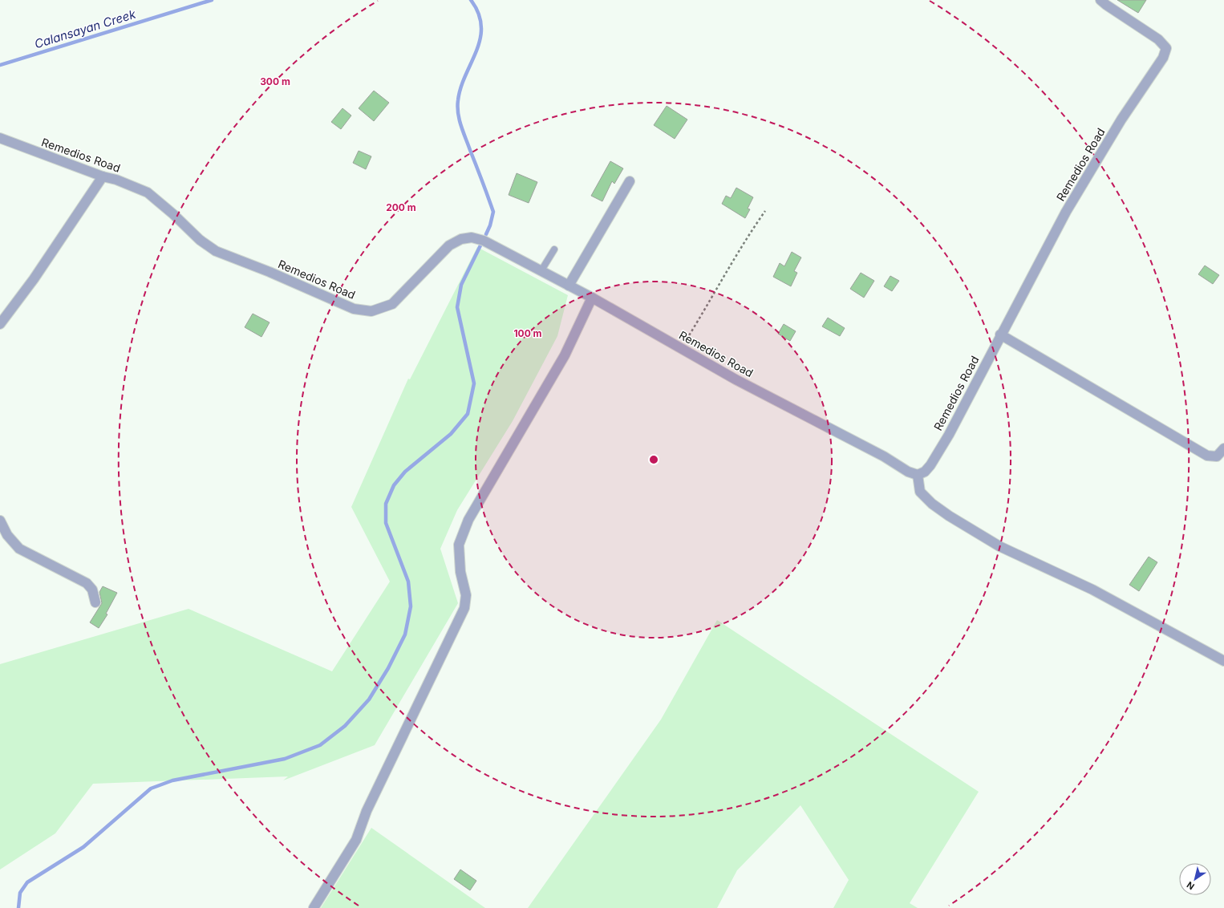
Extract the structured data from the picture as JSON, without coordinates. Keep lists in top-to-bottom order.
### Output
{
  "streets": {
    "street": ["Remedios Road"]
  },
  "water": ["Calansayan Creek"],
  "north": "bottom left",
  "rings": ["300 m", "200 m", "100 m"]
}
